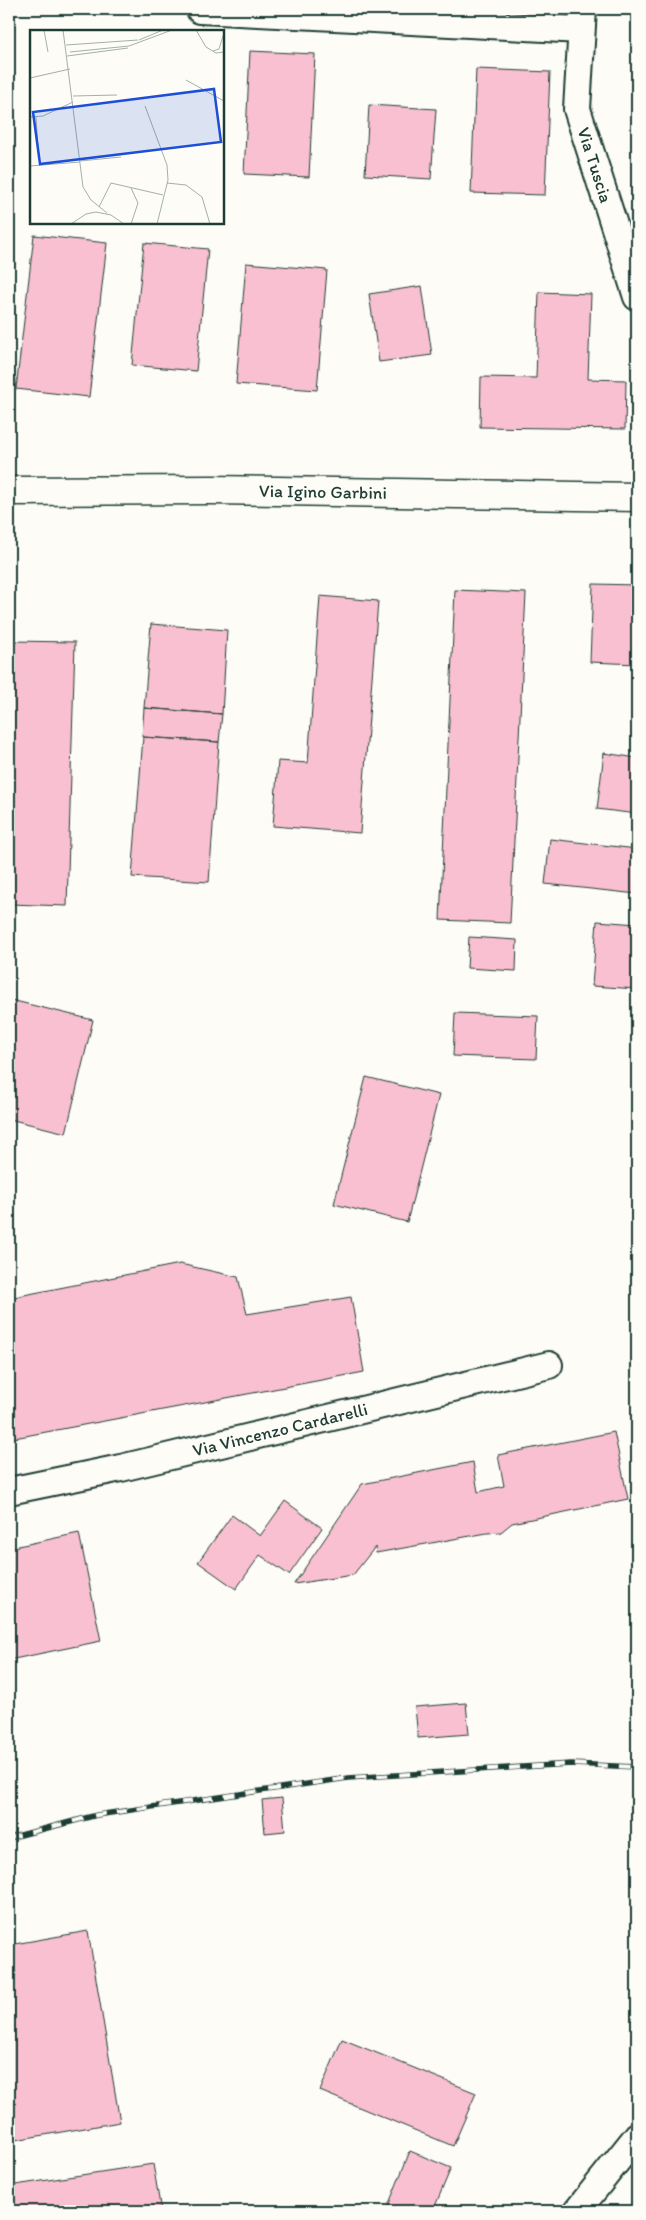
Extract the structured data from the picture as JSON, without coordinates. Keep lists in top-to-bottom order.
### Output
{
  "streets": {
    "street": ["Via Tuscia", "Via Igino Garbini", "Via Vincenzo Cardarelli"]
  }
}
